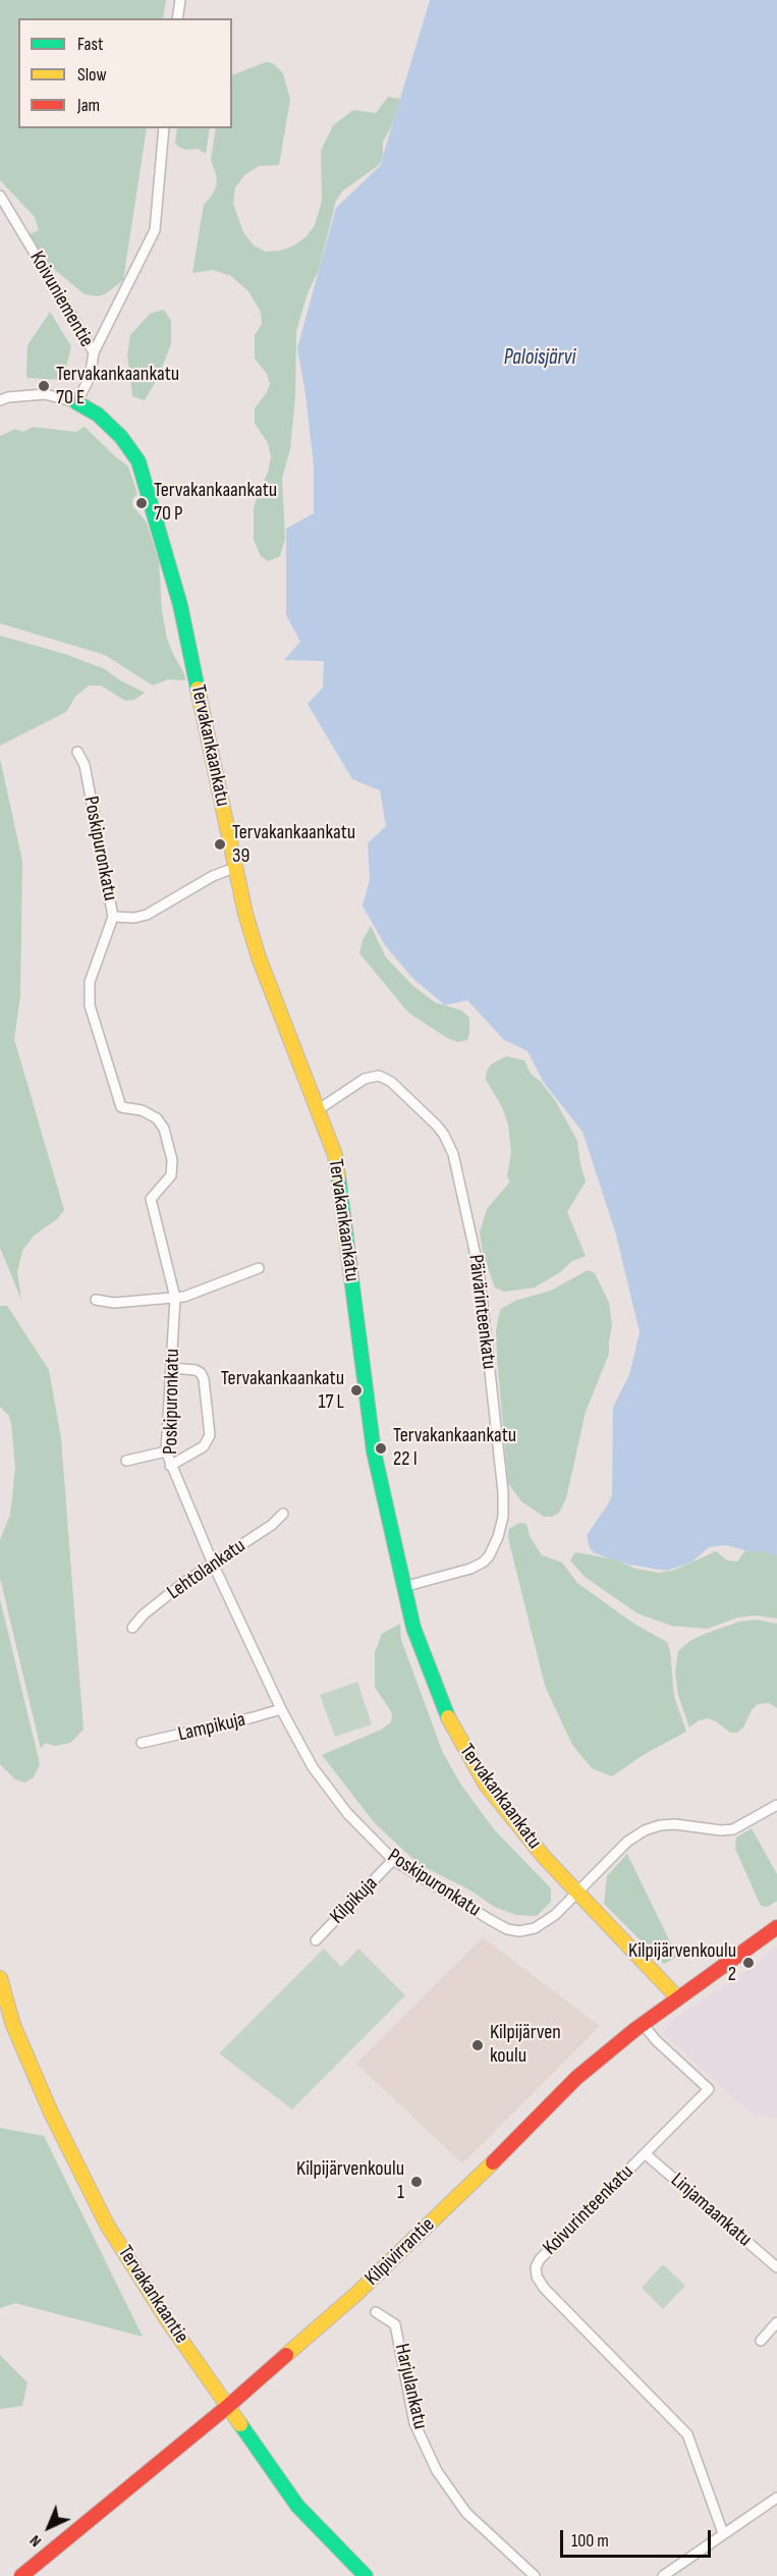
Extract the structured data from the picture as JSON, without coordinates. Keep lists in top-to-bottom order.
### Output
{
  "streets": {
    "street": [
      "Koivuniementie",
      "Tervakankaankatu",
      "Poskipuronkatu",
      "Päivärinteenkatu",
      "Lehtolankatu",
      "Lampikuja",
      "Kilpikuja",
      "Koivurinteenkatu",
      "Linjamaankatu",
      "Kilpivirrantie",
      "Tervakankaantie",
      "Harjulankatu"
    ]
  },
  "crossings": [
    ["Koivuniementie", "Tervakankaankatu"],
    ["Tervakankaankatu", "Poskipuronkatu"],
    ["Tervakankaankatu", "Päivärinteenkatu"],
    ["Tervakankaankatu", "Kilpivirrantie"],
    ["Poskipuronkatu", "Lehtolankatu"],
    ["Poskipuronkatu", "Lampikuja"],
    ["Poskipuronkatu", "Kilpikuja"],
    ["Koivurinteenkatu", "Linjamaankatu"],
    ["Koivurinteenkatu", "Kilpivirrantie"],
    ["Kilpivirrantie", "Tervakankaantie"]
  ],
  "water": ["Paloisjärvi"],
  "places": [
    "Tervakankaankatu 70 E",
    "Tervakankaankatu 70 P",
    "Tervakankaankatu 39",
    "Tervakankaankatu 17 L",
    "Tervakankaankatu 22 I",
    "Kilpijärvenkoulu 2",
    "Kilpijärven koulu",
    "Kilpijärvenkoulu 1"
  ],
  "legend": ["Fast", "Slow", "Jam"],
  "scale_bar": "100 m",
  "north": "bottom left"
}
